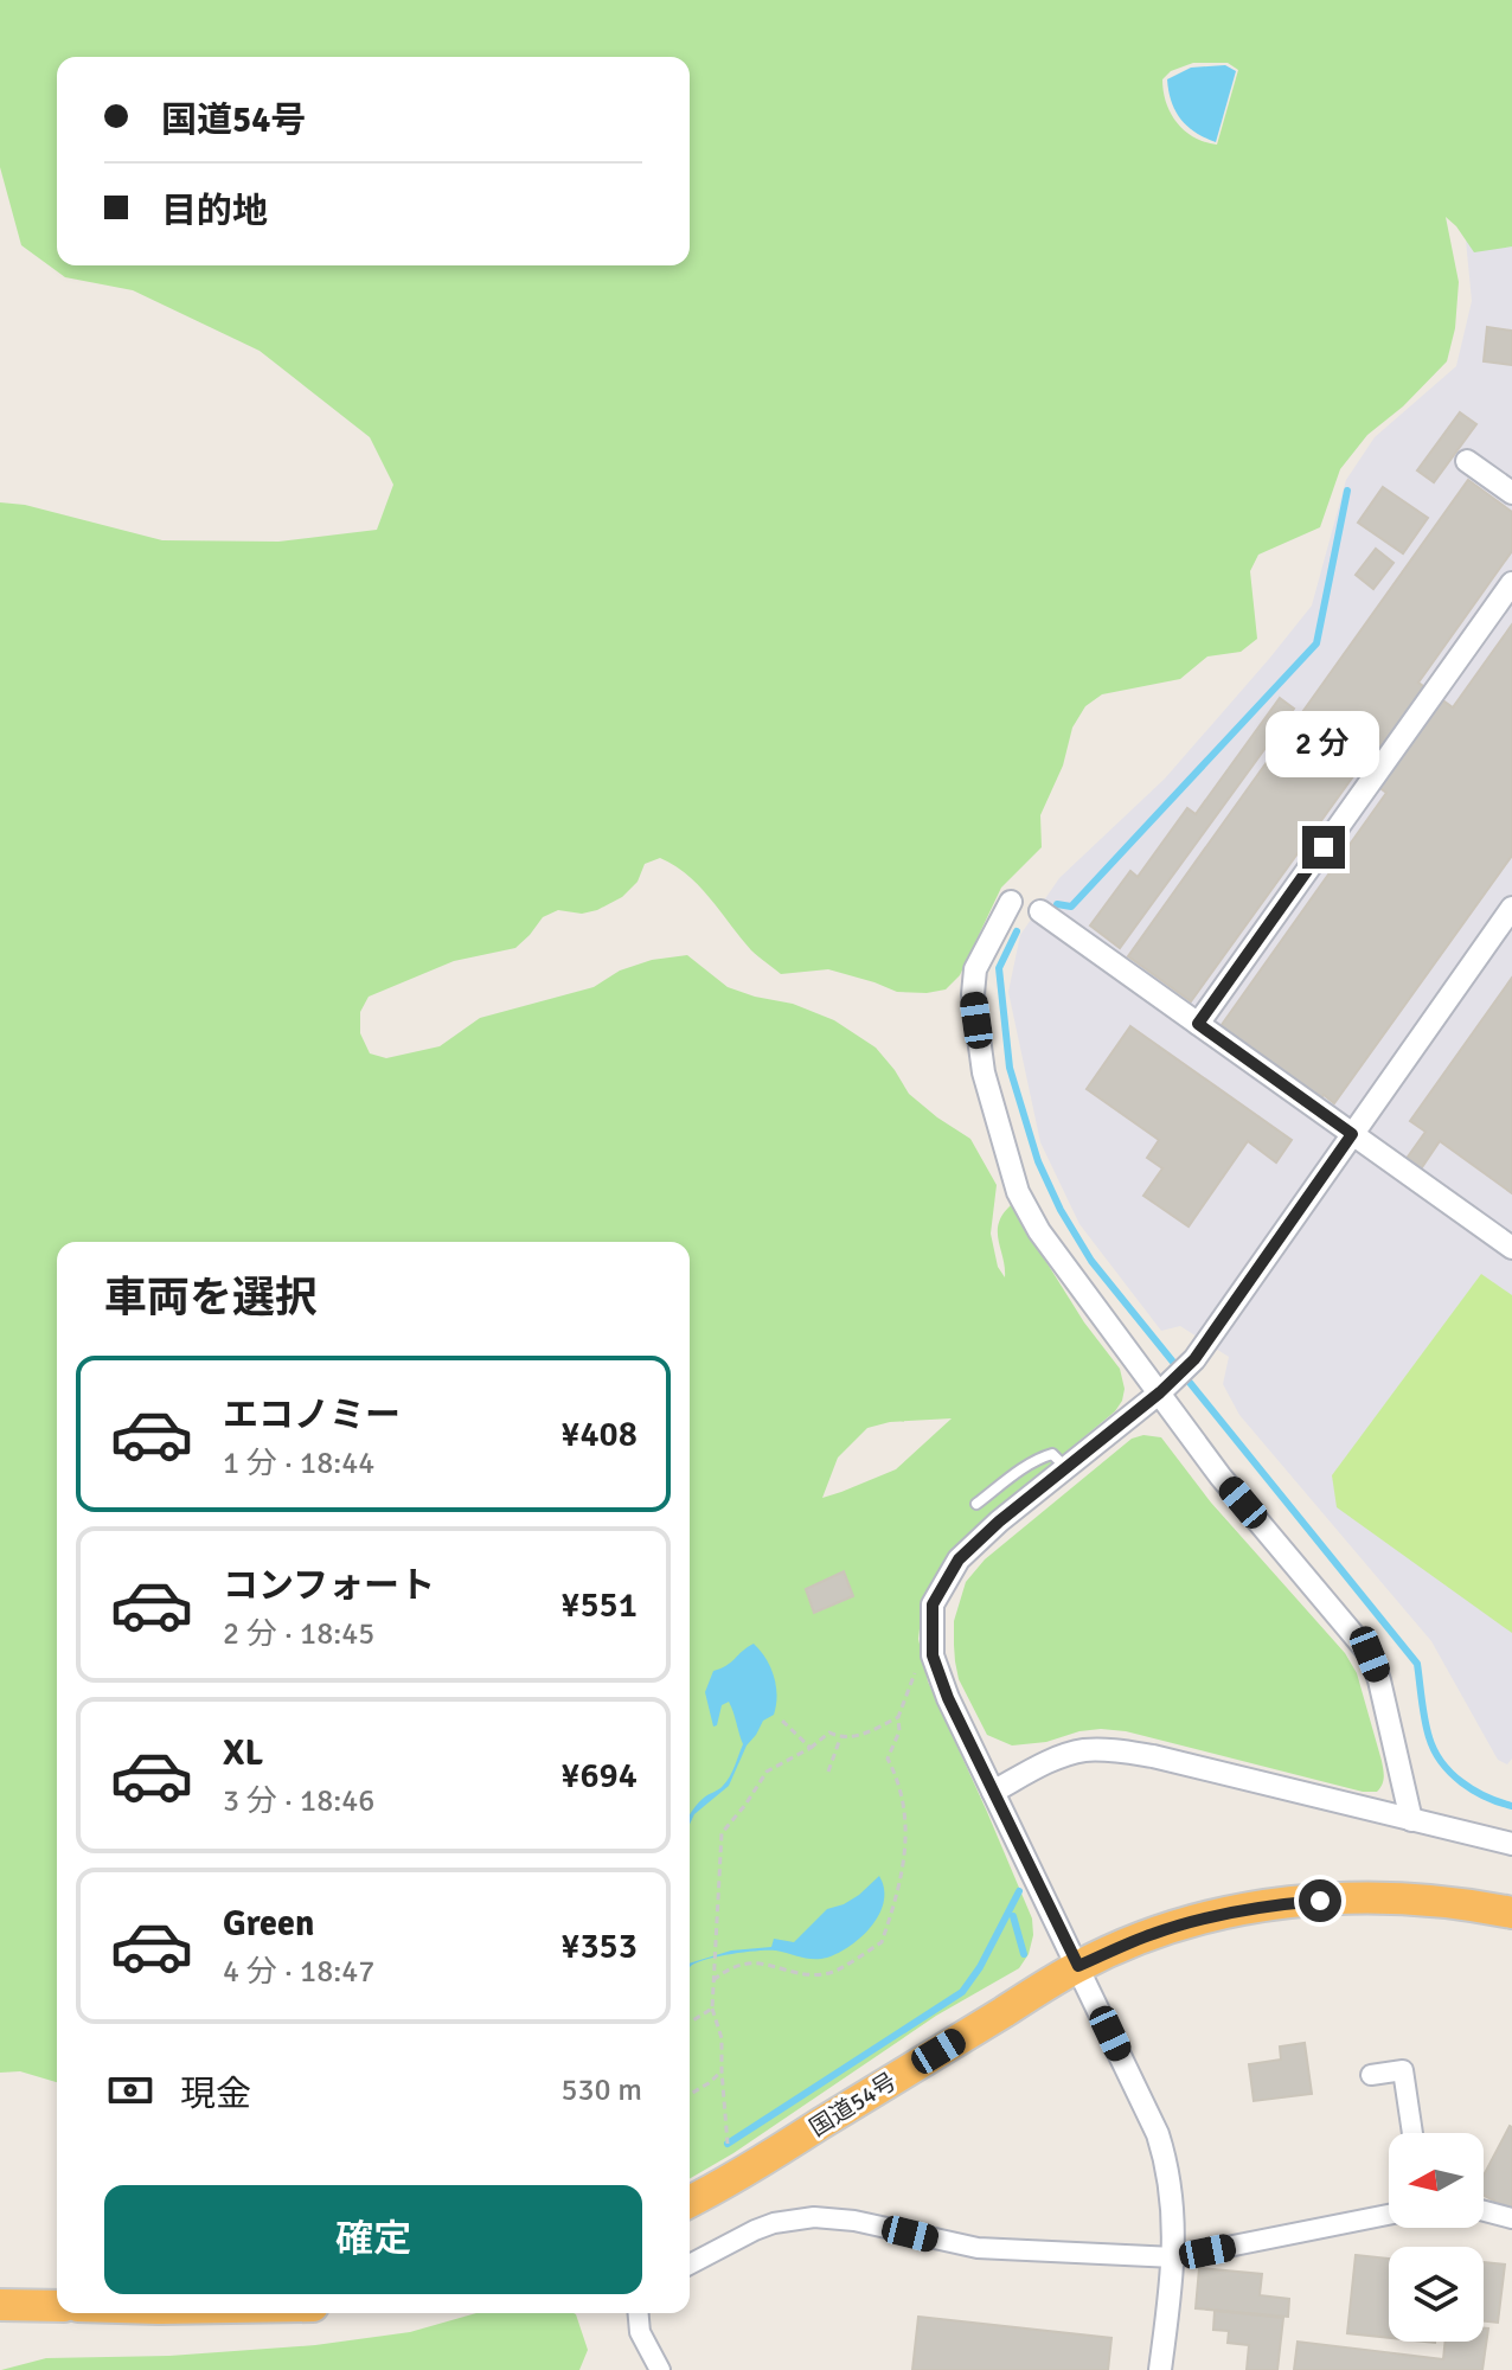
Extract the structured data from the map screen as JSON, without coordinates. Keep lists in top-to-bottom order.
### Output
{
  "streets": {
    "highway": ["国道54号"]
  },
  "north": "left",
  "page": {
    "banner": ["国道54号", "目的地"],
    "bubble": "2 分",
    "heading": "車両を選択",
    "list": [
      {
        "name": "エコノミー",
        "note": "1 分 · 18:44",
        "value": "¥408"
      },
      {
        "name": "コンフォート",
        "note": "2 分 · 18:45",
        "value": "¥551"
      },
      {
        "name": "XL",
        "note": "3 分 · 18:46",
        "value": "¥694"
      },
      {
        "name": "Green",
        "note": "4 分 · 18:47",
        "value": "¥353"
      }
    ],
    "pay": ["現金", "530 m"],
    "buttons": "確定"
  }
}
